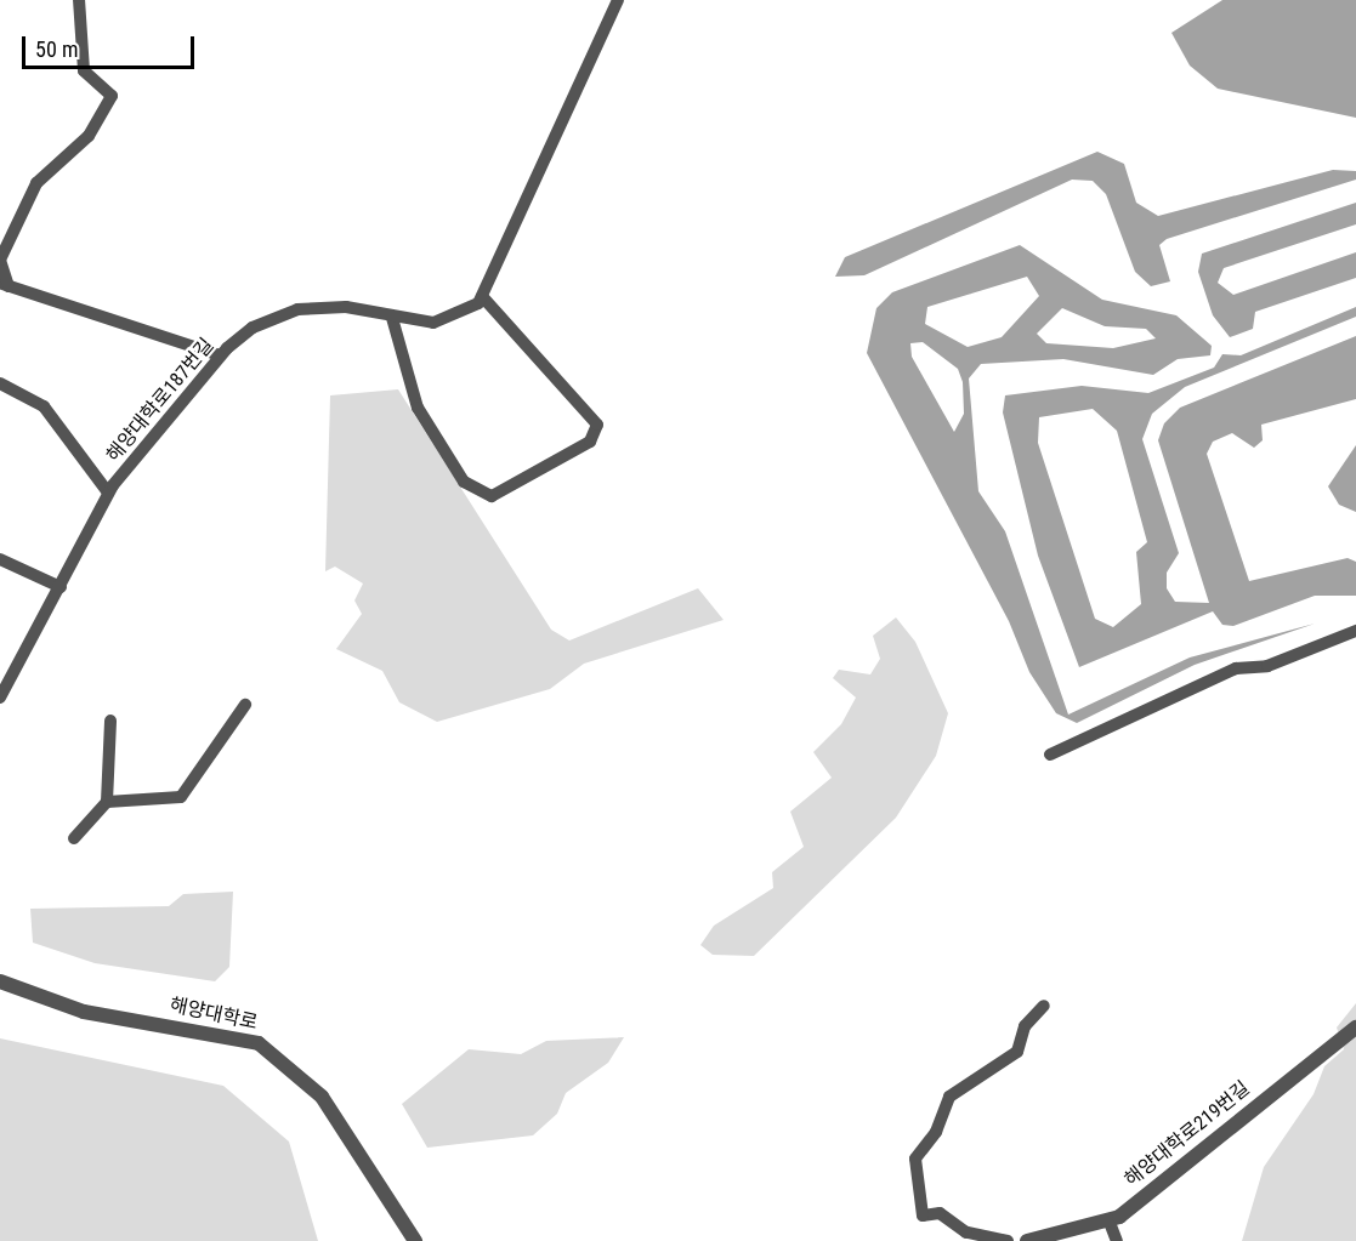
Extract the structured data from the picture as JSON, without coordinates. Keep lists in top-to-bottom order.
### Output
{
  "streets": {
    "street": ["해양대학로", "해양대학로219번길"],
    "lane": ["해양대학로187번길"]
  },
  "scale_bar": "50 m"
}
